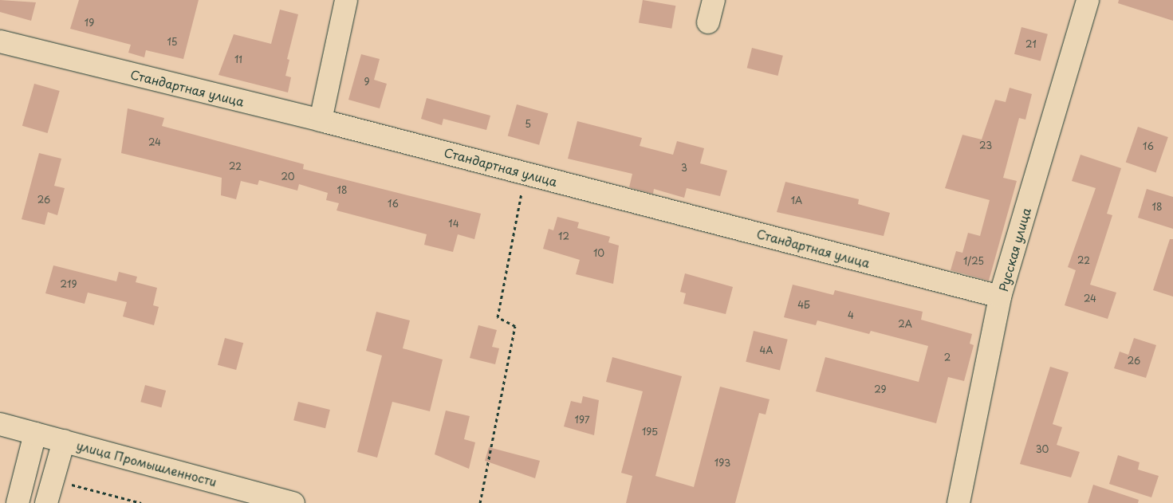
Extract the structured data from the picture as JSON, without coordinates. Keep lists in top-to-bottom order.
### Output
{
  "streets": {
    "street": ["Стандартная улица", "Русская улица", "улица Промышленности"]
  },
  "crossings": [
    ["Стандартная улица", "Русская улица"]
  ],
  "house_numbers": [
    "19",
    "15",
    "21",
    "11",
    "9",
    "5",
    "24",
    "23",
    "16",
    "22",
    "3",
    "20",
    "18",
    "26",
    "1А",
    "16",
    "18",
    "14",
    "12",
    "10",
    "22",
    "1/25",
    "219",
    "24",
    "4Б",
    "4",
    "2А",
    "4А",
    "2",
    "26",
    "29",
    "197",
    "195",
    "30",
    "193"
  ]
}
